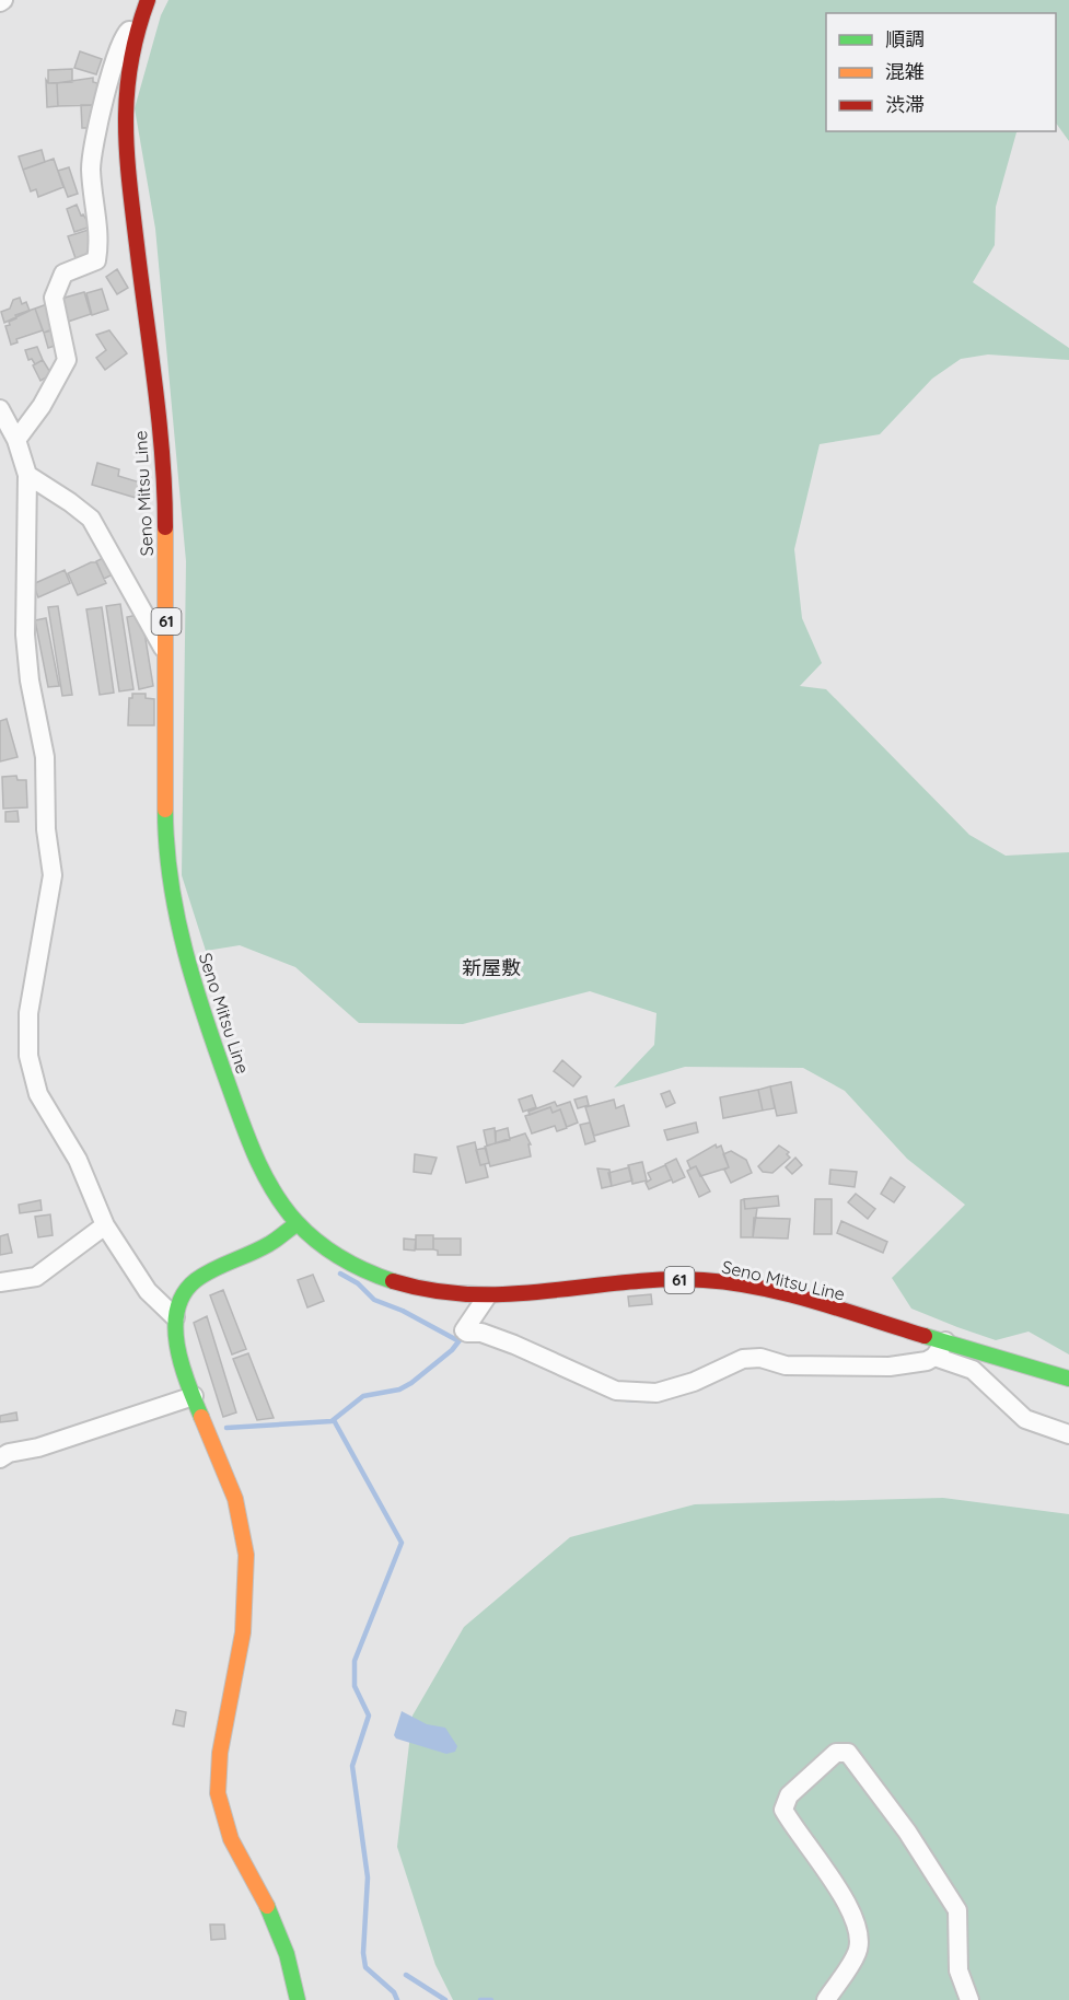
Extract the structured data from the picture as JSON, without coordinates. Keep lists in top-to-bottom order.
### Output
{
  "streets": {
    "main road": ["Seno Mitsu Line", "61"]
  },
  "districts": ["新屋敷"],
  "legend": ["順調", "混雑", "渋滞"]
}
